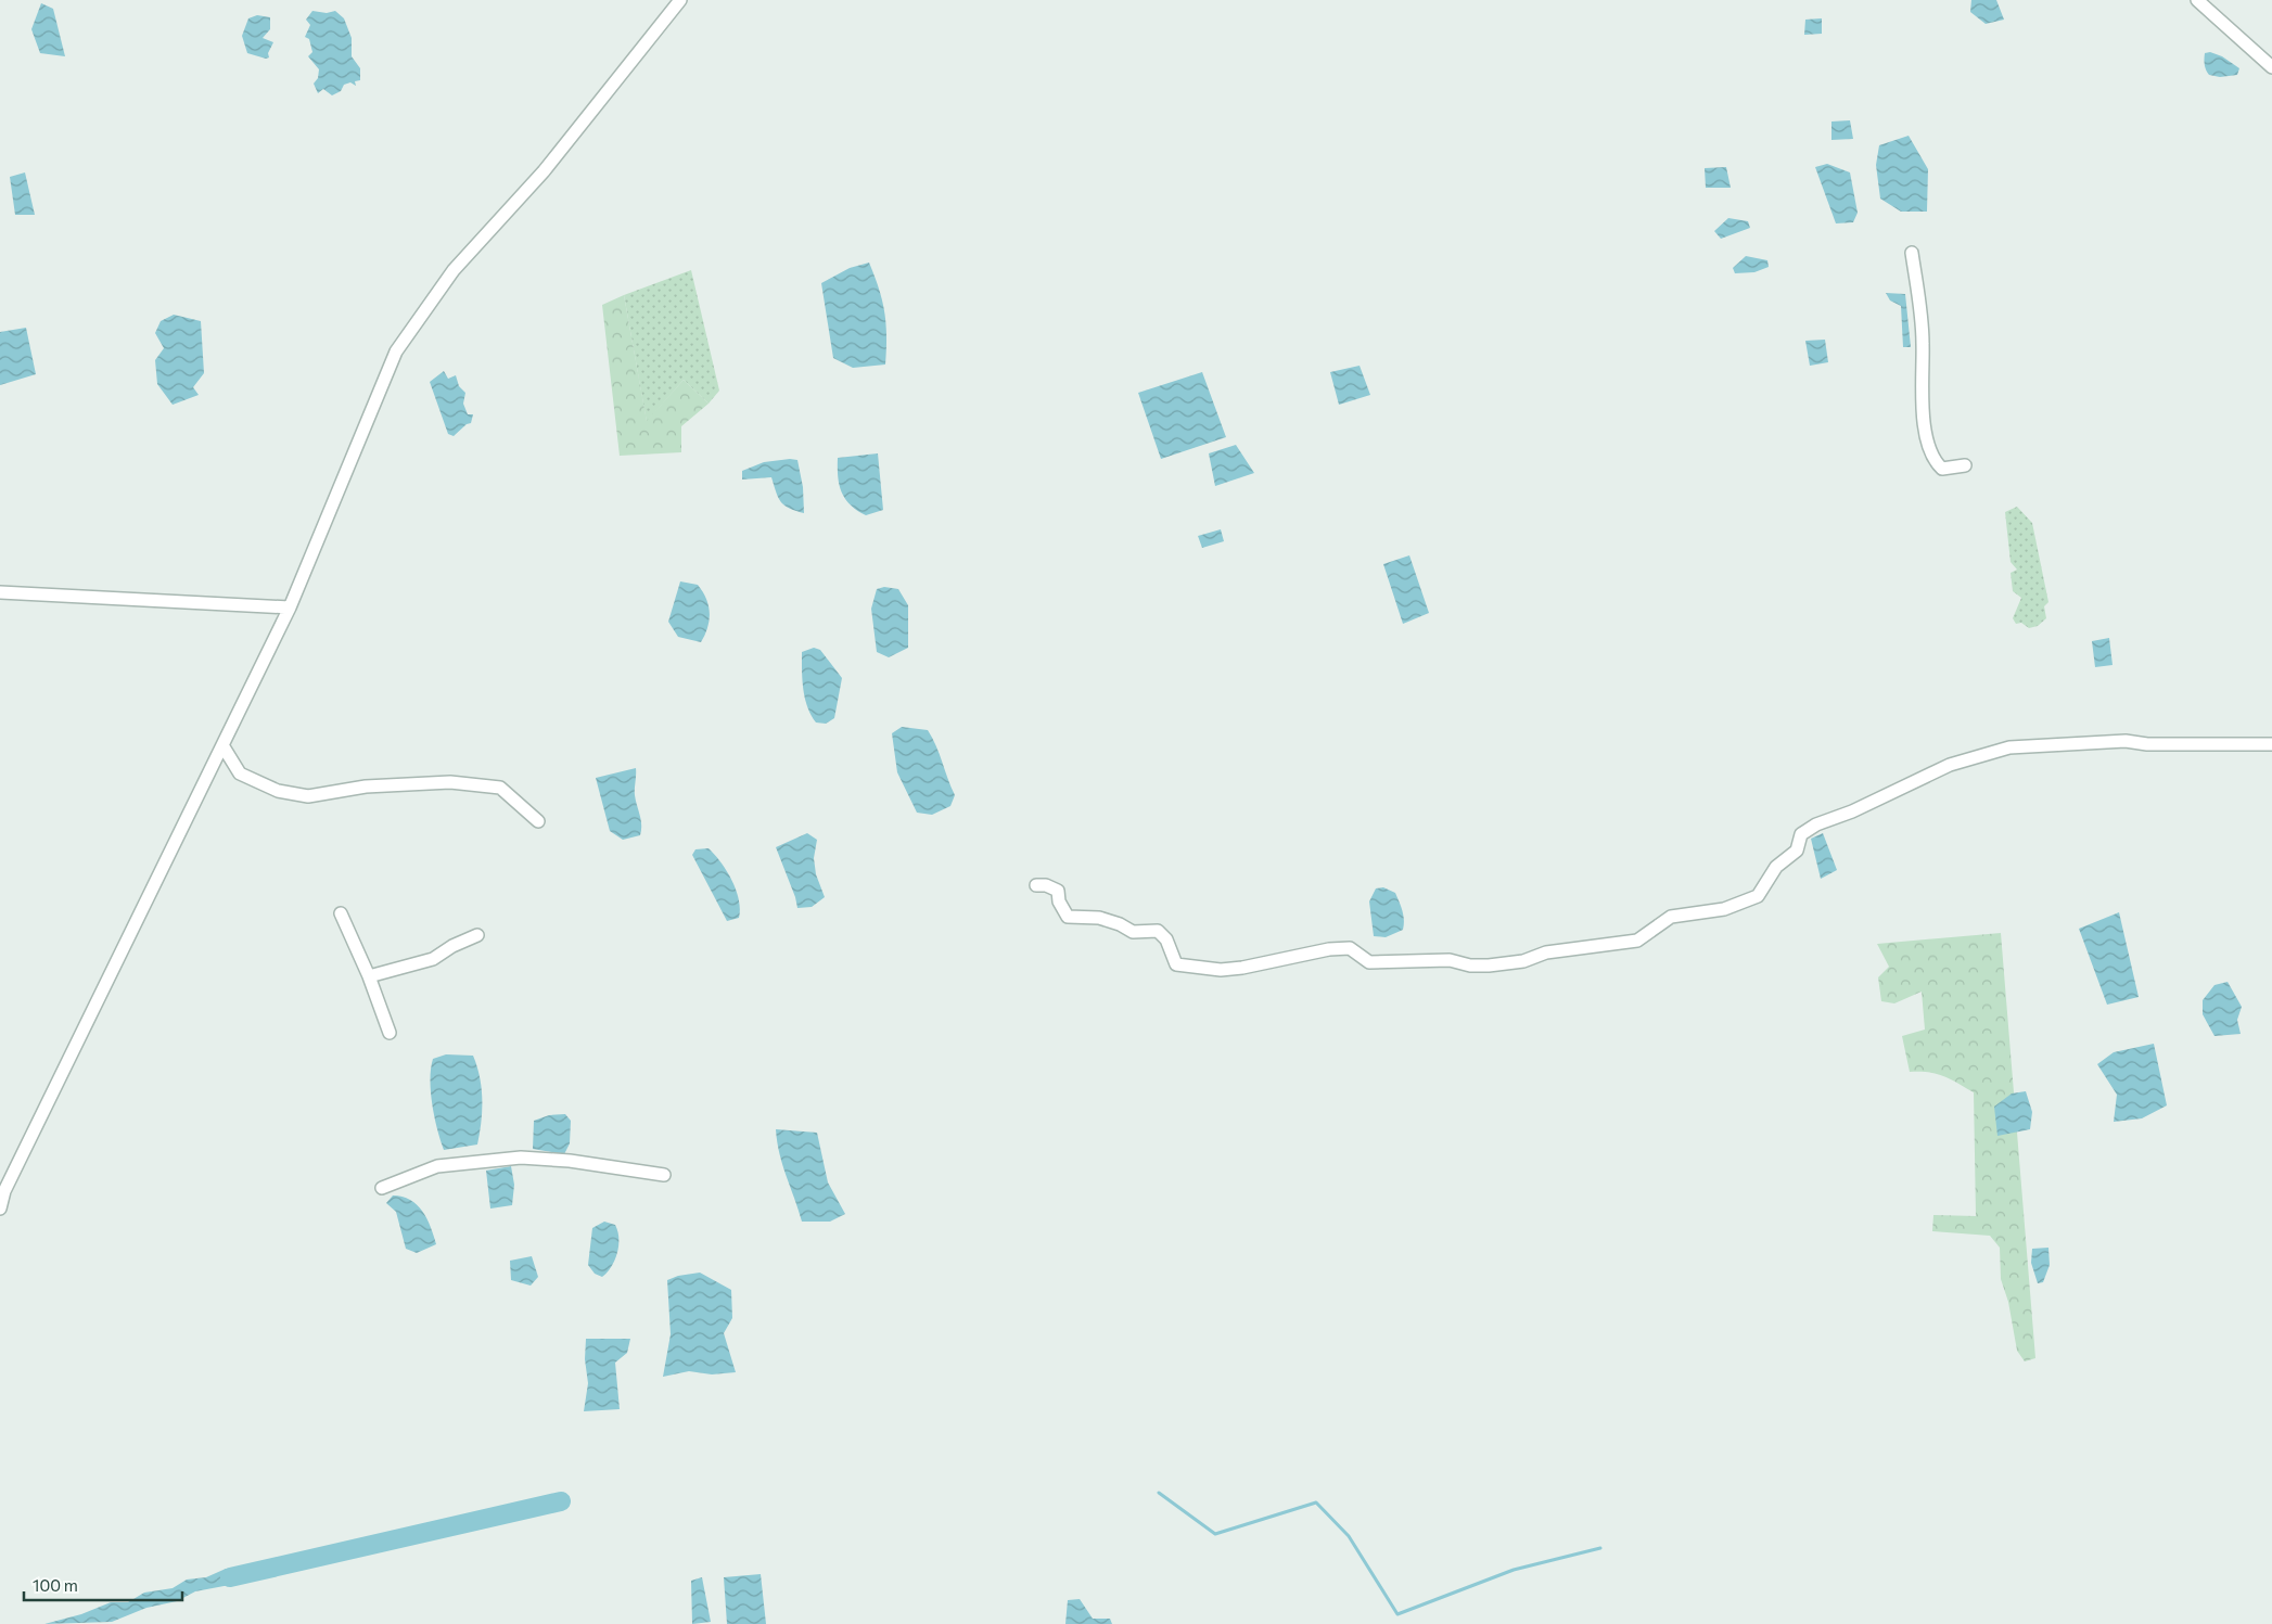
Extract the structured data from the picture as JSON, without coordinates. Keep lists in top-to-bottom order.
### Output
{
  "scale_bar": "100 m"
}
